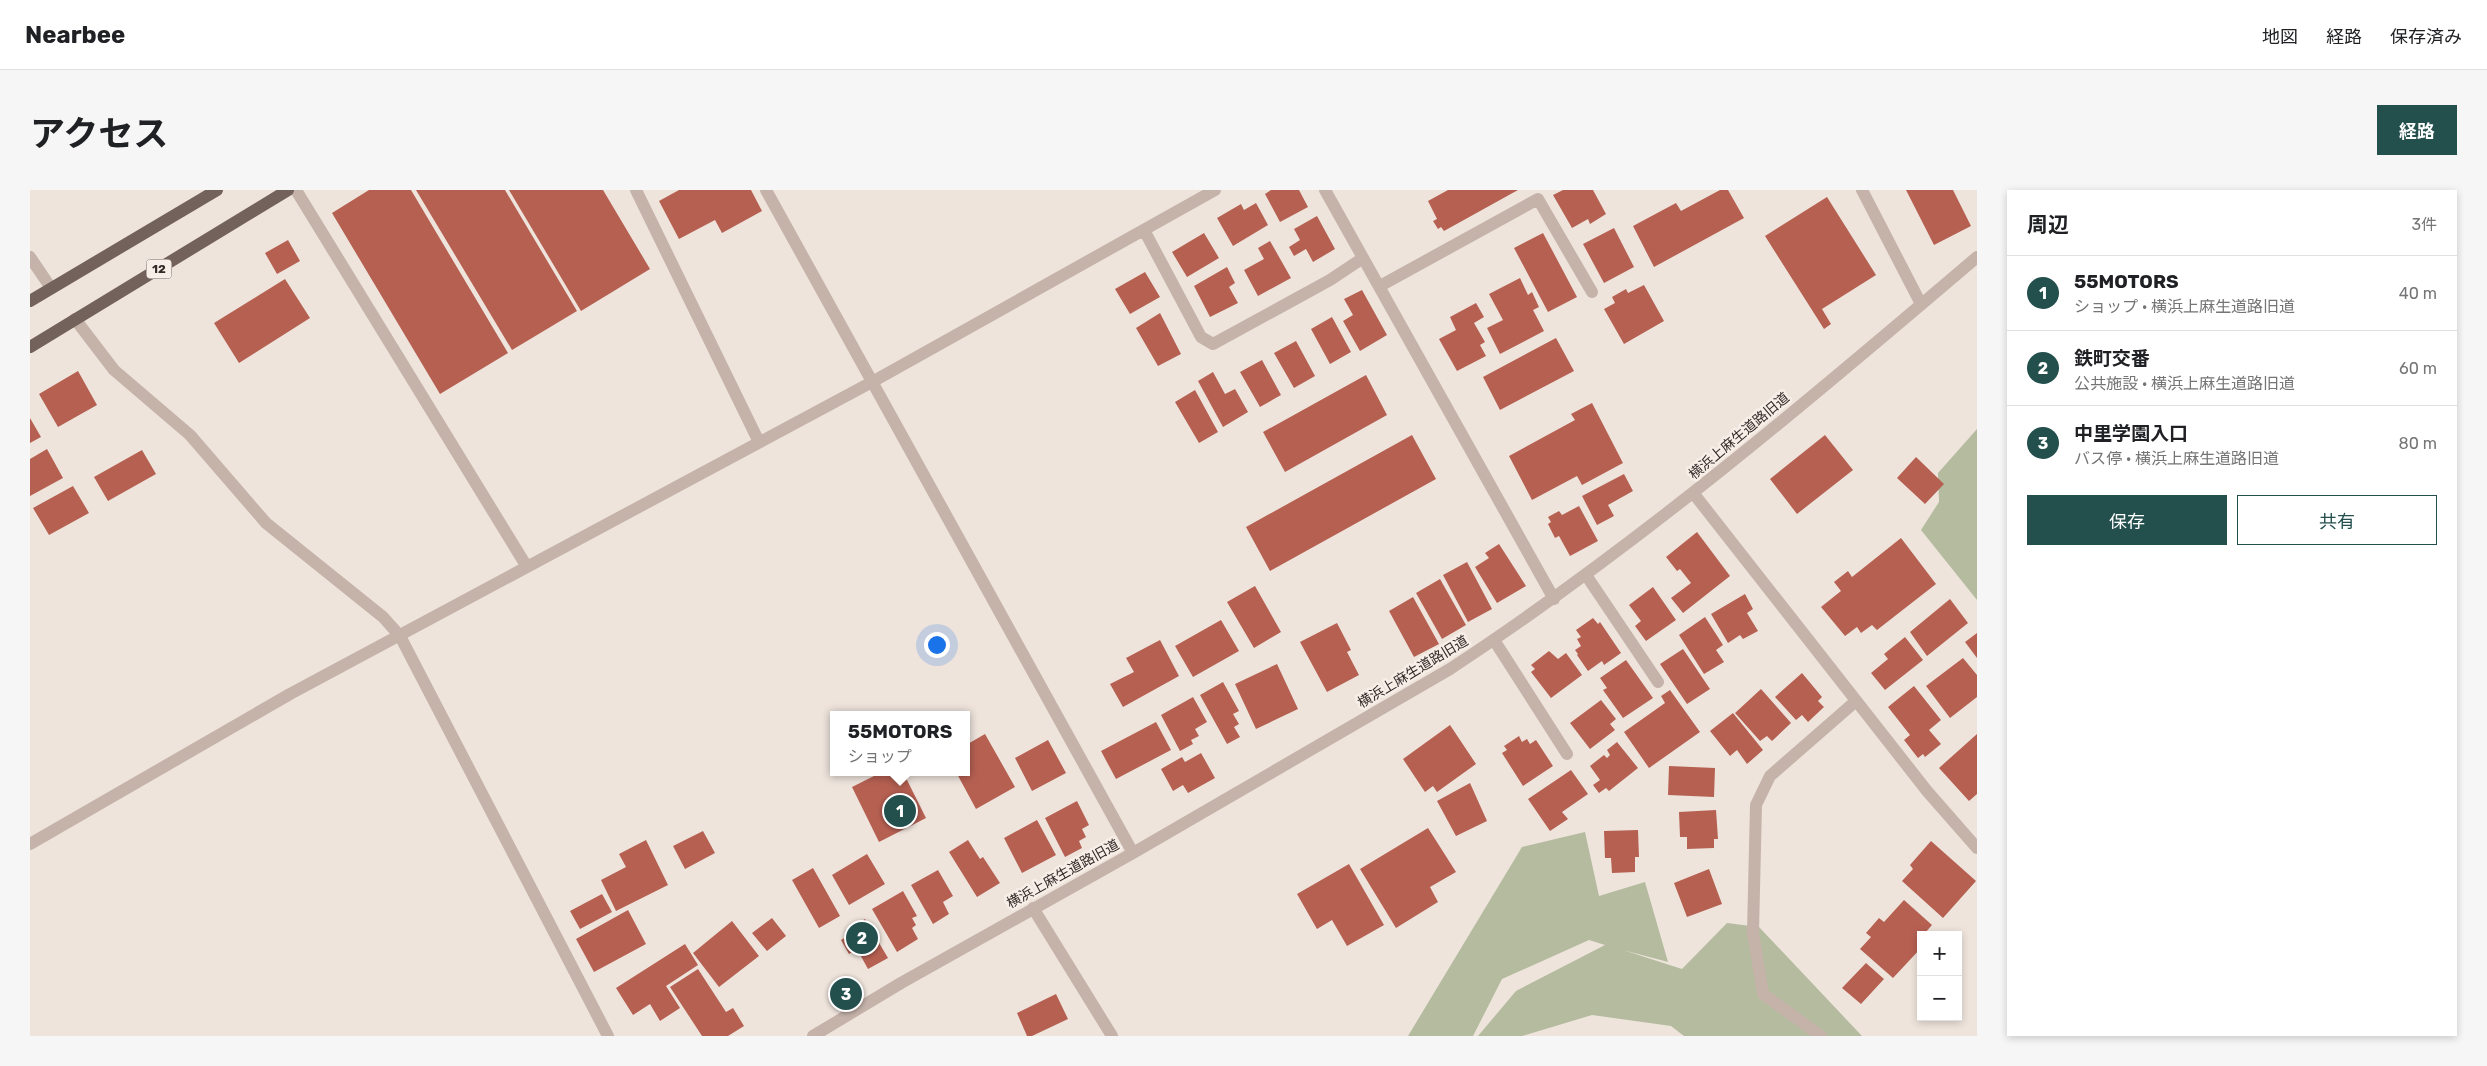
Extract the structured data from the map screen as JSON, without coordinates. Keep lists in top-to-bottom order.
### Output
{
  "streets": {
    "main road": ["12"],
    "street": ["横浜上麻生道路旧道"]
  },
  "page": {
    "header": "Nearbee",
    "nav": ["地図", "経路", "保存済み"],
    "title": "アクセス",
    "buttons": [
      "経路",
      ["保存", "共有"]
    ],
    "heading": ["周辺", "3件"],
    "list": [
      {
        "mark": "1",
        "name": "55MOTORS",
        "note": "ショップ · 横浜上麻生道路旧道",
        "value": "40 m"
      },
      {
        "mark": "2",
        "name": "鉄町交番",
        "note": "公共施設 · 横浜上麻生道路旧道",
        "value": "60 m"
      },
      {
        "mark": "3",
        "name": "中里学園入口",
        "note": "バス停 · 横浜上麻生道路旧道",
        "value": "80 m"
      }
    ],
    "popup": ["55MOTORS", "ショップ"],
    "pins": ["1", "2", "3"],
    "map_buttons": ["+", "−"]
  }
}
